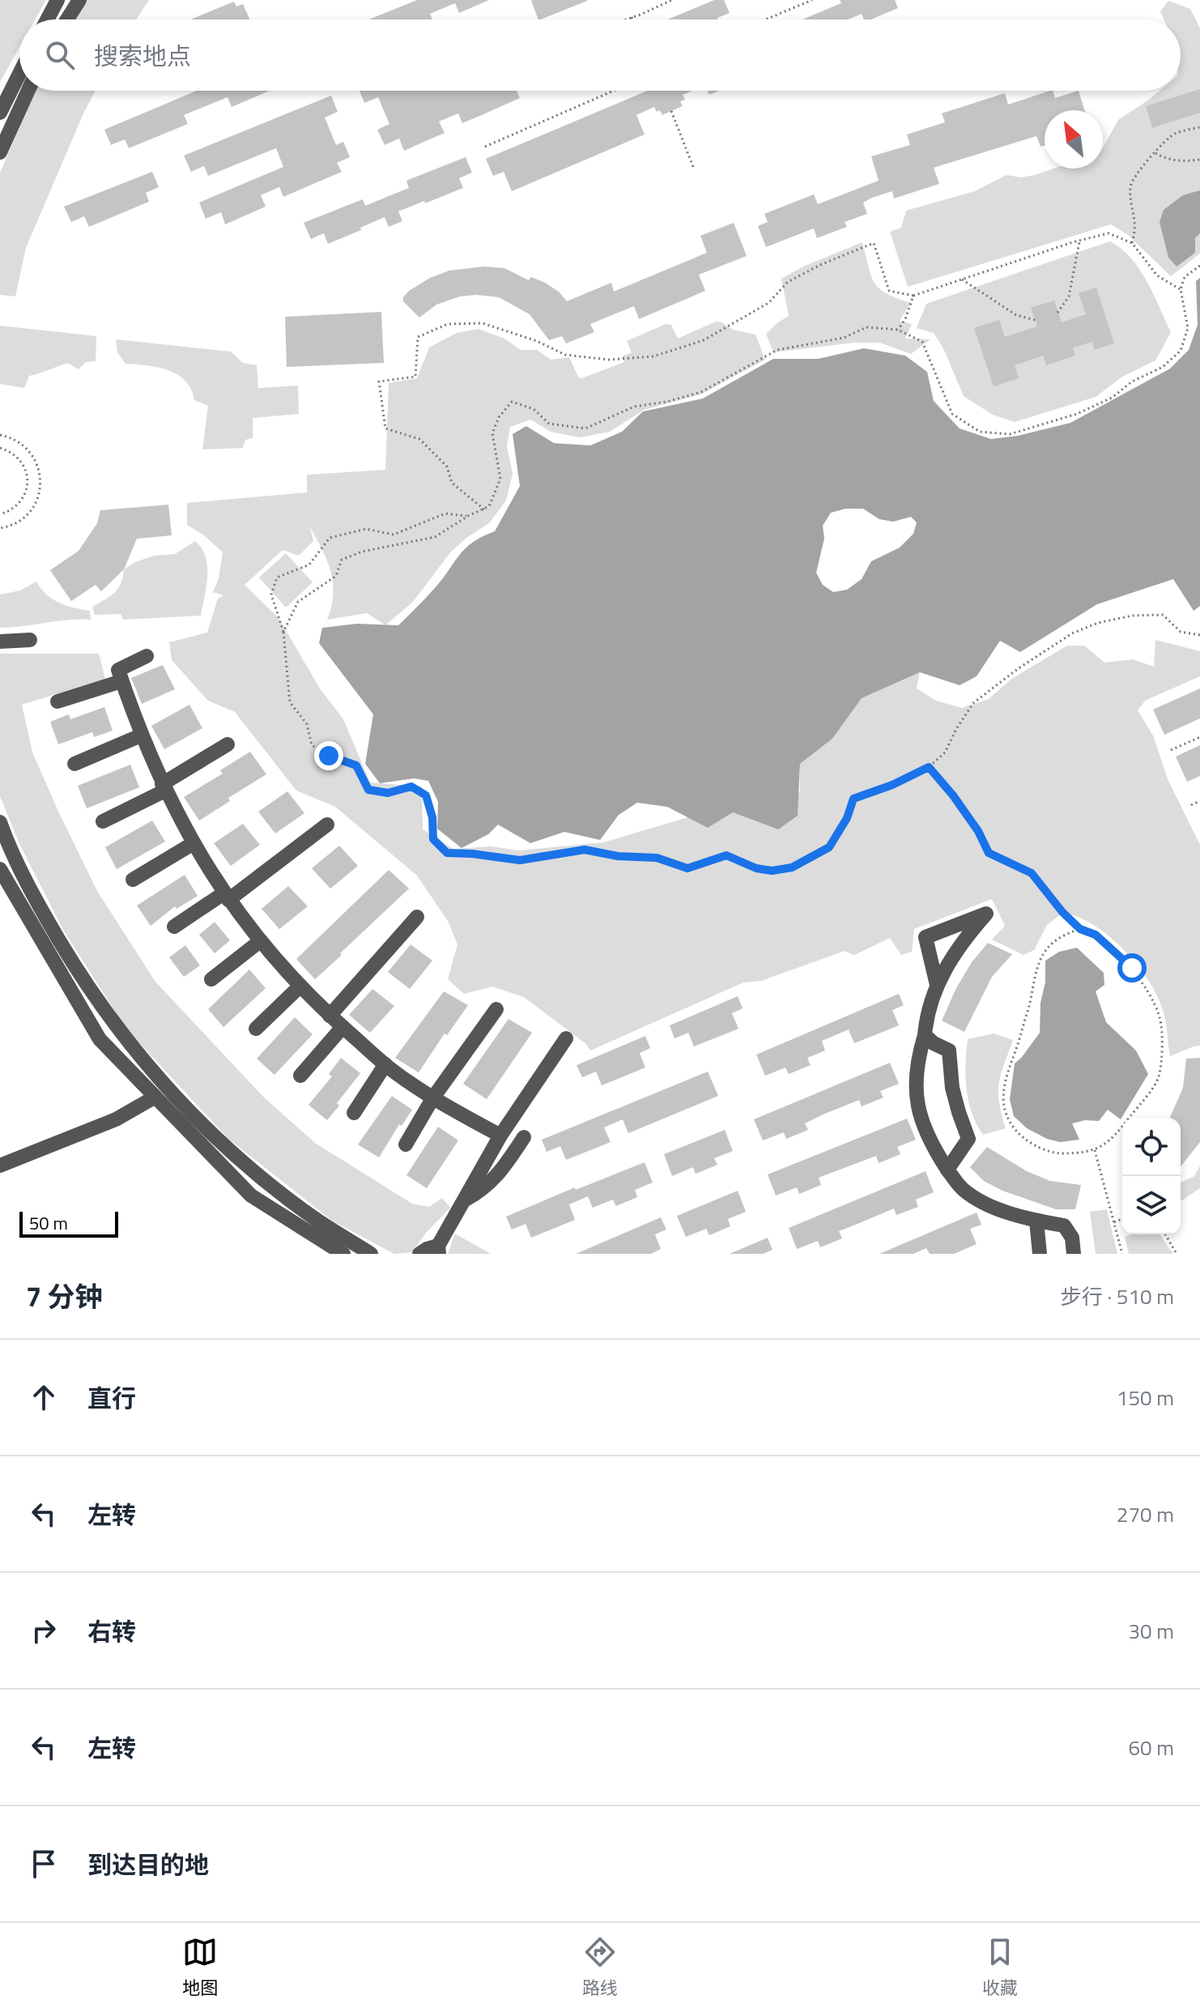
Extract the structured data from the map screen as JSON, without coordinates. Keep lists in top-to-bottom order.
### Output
{
  "scale_bar": "50 m",
  "north": "top left",
  "page": {
    "search": "搜索地点",
    "scale": "50 m",
    "heading": ["7 分钟", "步行 · 510 m"],
    "list": [
      ["直行", "150 m"],
      ["左转", "270 m"],
      ["右转", "30 m"],
      ["左转", "60 m"],
      "到达目的地"
    ],
    "nav": ["地图", "路线", "收藏"]
  }
}
